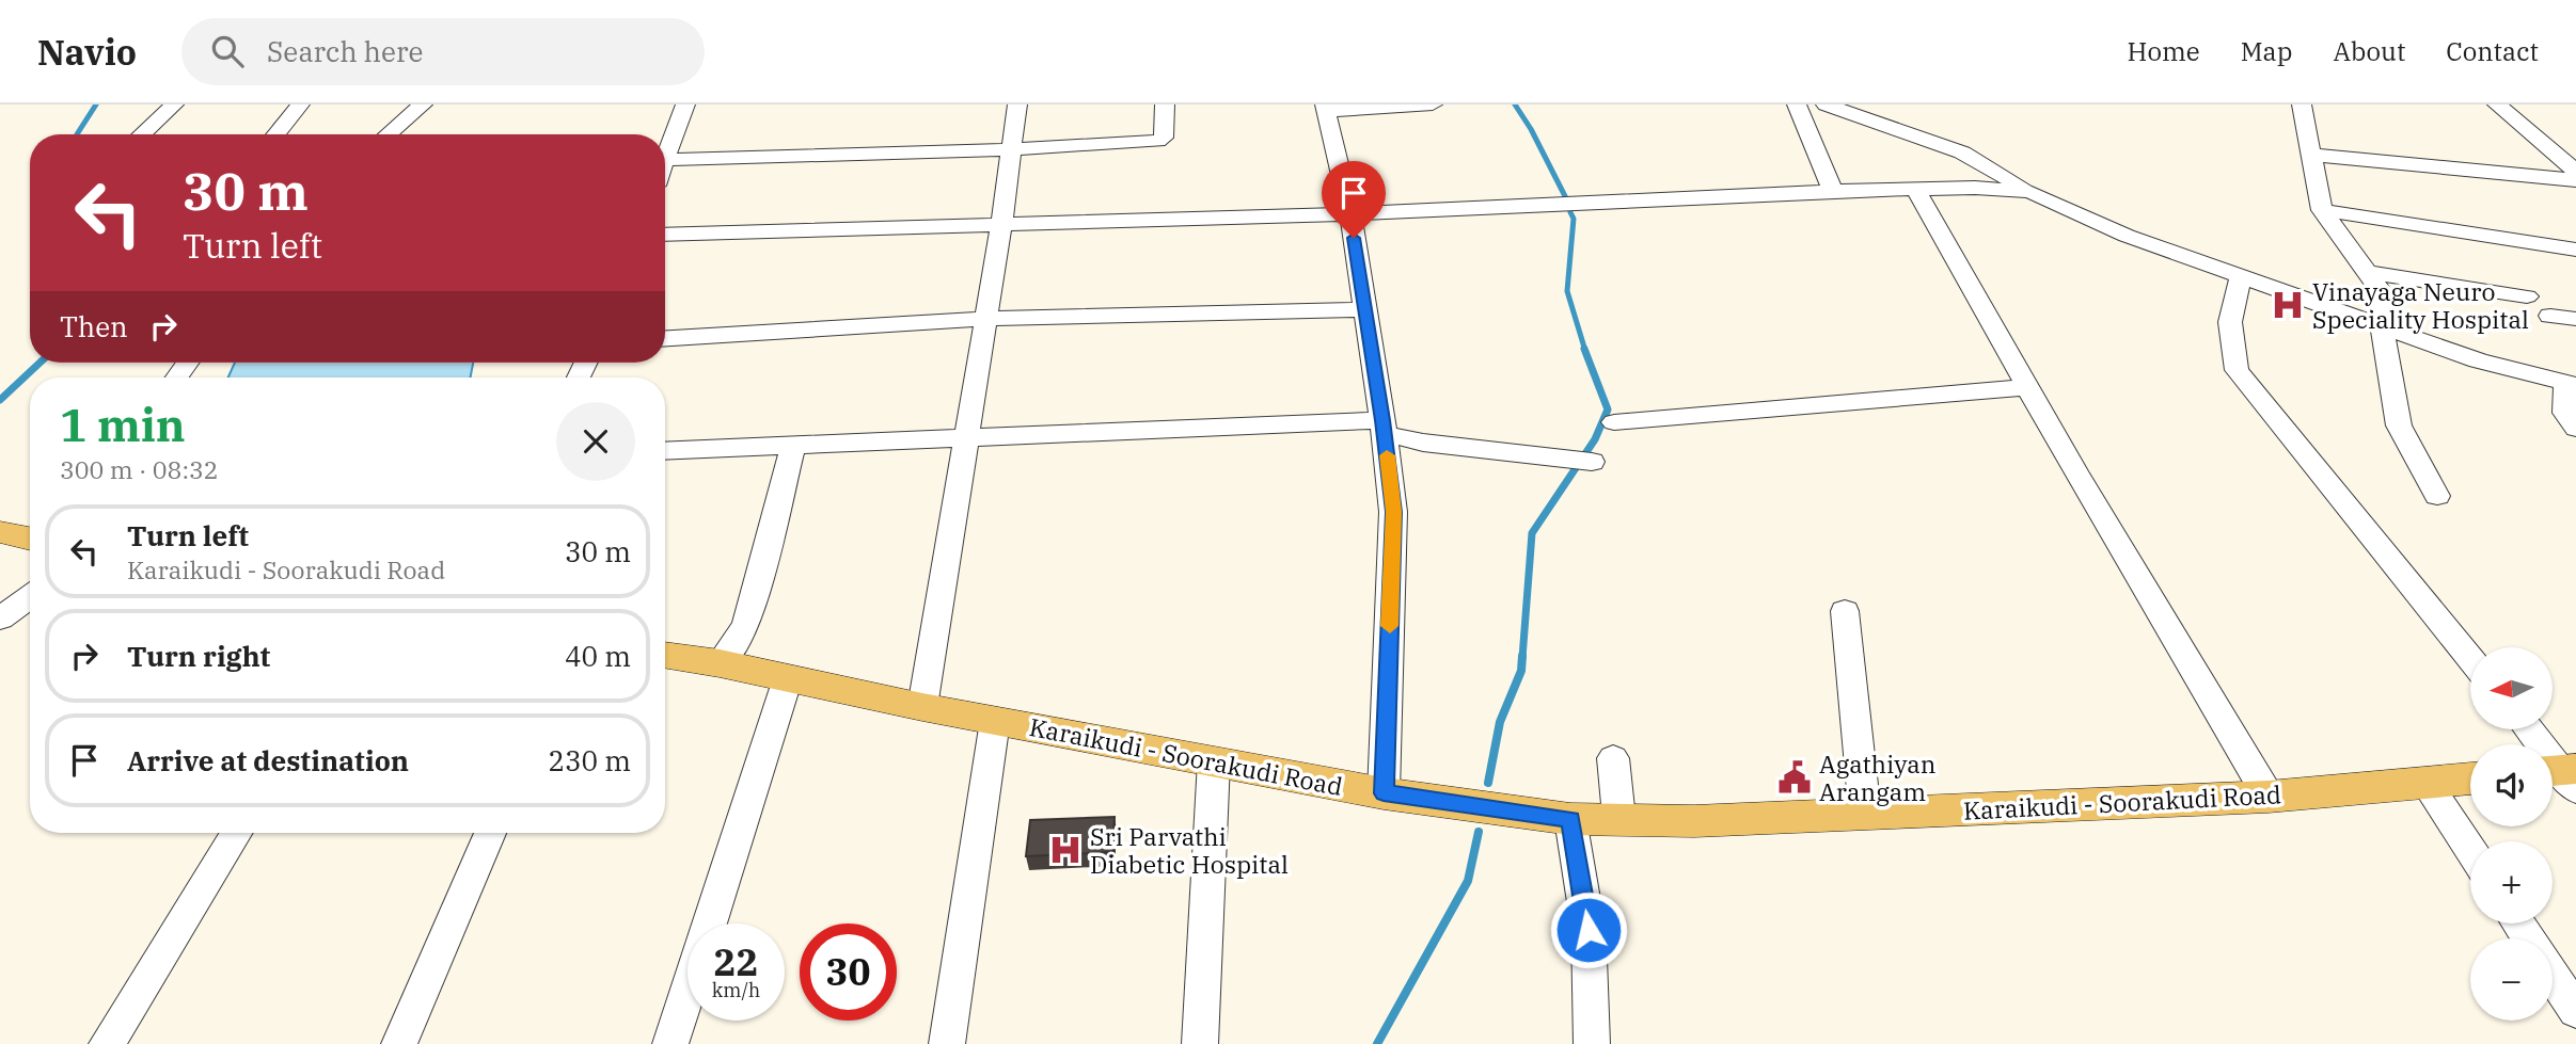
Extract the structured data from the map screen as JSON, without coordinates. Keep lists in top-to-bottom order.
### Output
{
  "streets": {
    "main road": ["Karaikudi - Soorakudi Road"]
  },
  "places": {
    "hospital": ["Vinayaga Neuro Speciality Hospital", "Sri Parvathi Diabetic Hospital"],
    "public building": ["Agathiyan Arangam"]
  },
  "north": "left",
  "page": {
    "header": "Navio",
    "search": "Search here",
    "nav": [
      "Home",
      "Map",
      "About",
      "Contact"
    ],
    "turn": ["30 m", "Turn left"],
    "then": "Then",
    "heading": ["1 min", "300 m · 08:32"],
    "list": [
      {
        "name": "Turn left",
        "note": "Karaikudi - Soorakudi Road",
        "value": "30 m"
      },
      {
        "name": "Turn right",
        "value": "40 m"
      },
      {
        "name": "Arrive at destination",
        "value": "230 m"
      }
    ],
    "map_buttons": ["+", "−"],
    "speed": "22 km/h",
    "limit": "30"
  }
}
